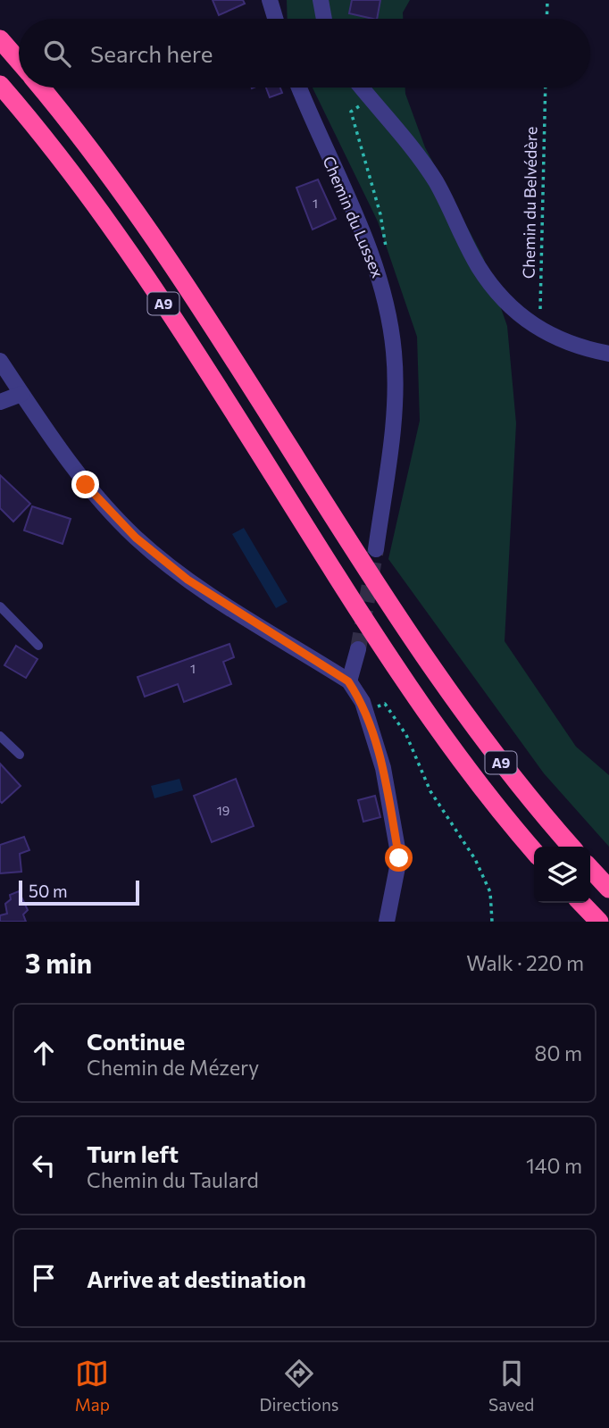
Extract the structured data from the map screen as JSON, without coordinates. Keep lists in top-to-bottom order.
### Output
{
  "streets": {
    "highway": ["A9"],
    "street": ["Chemin du Lussex"],
    "path": ["Chemin du Belvédère"]
  },
  "house_numbers": ["1", "1", "19"],
  "scale_bar": "50 m",
  "page": {
    "search": "Search here",
    "scale": "50 m",
    "heading": ["3 min", "Walk · 220 m"],
    "list": [
      ["Continue", "Chemin de Mézery", "80 m"],
      ["Turn left", "Chemin du Taulard", "140 m"],
      "Arrive at destination"
    ],
    "nav": ["Map", "Directions", "Saved"]
  }
}
